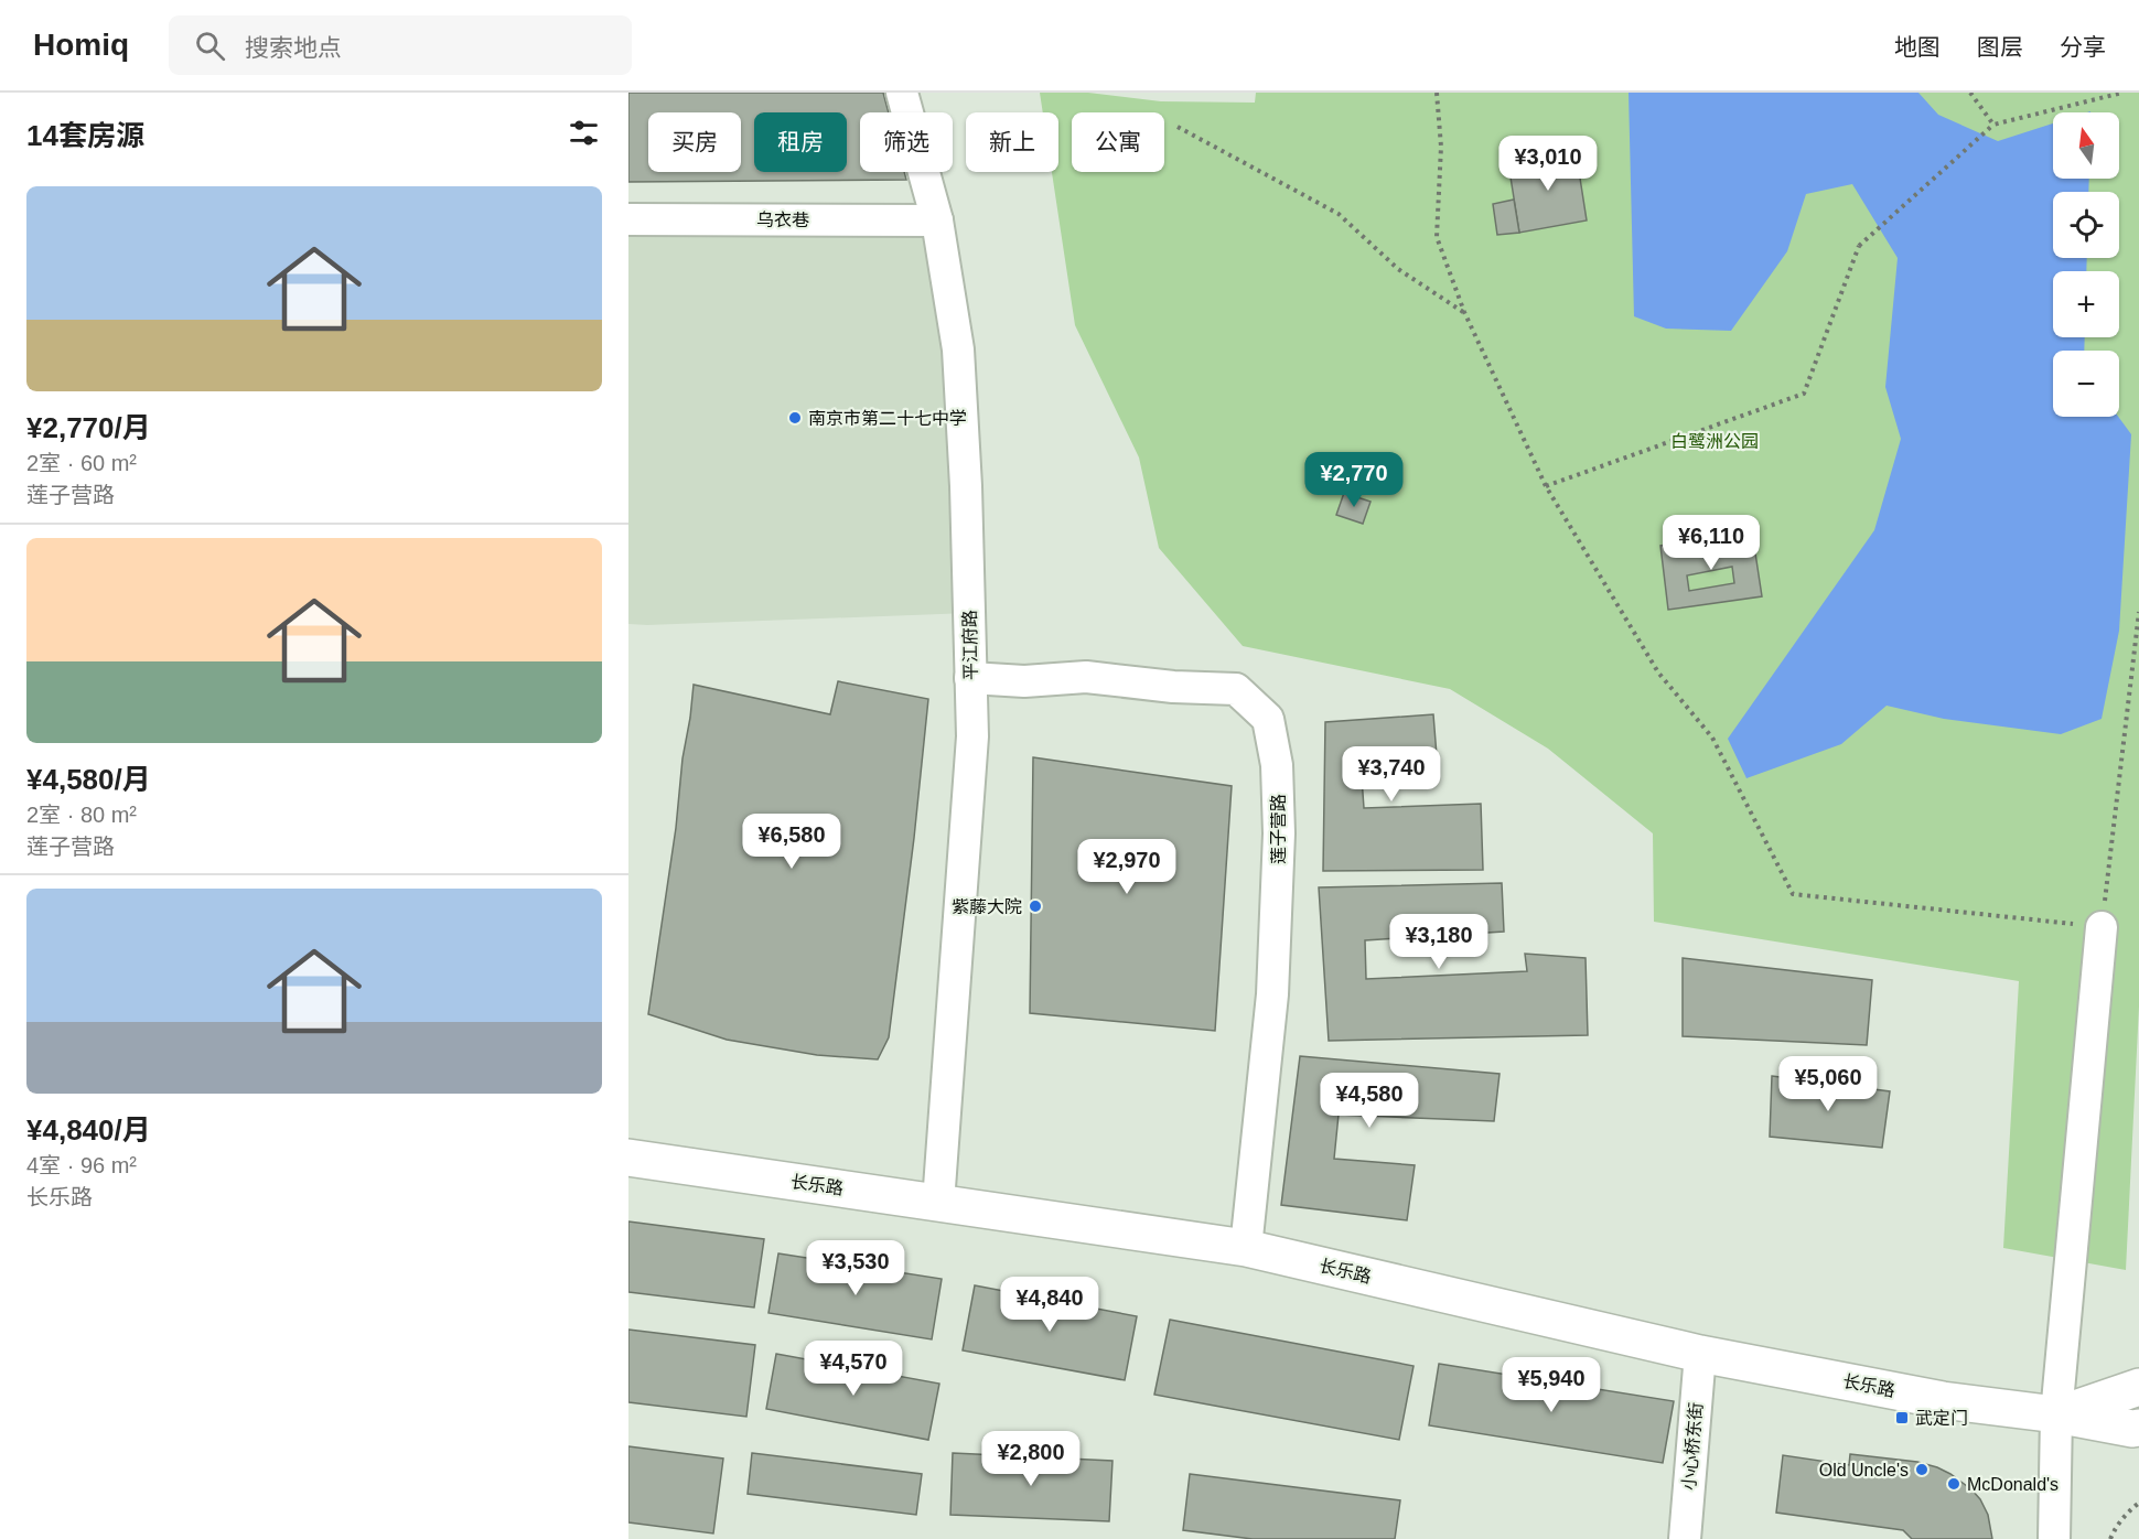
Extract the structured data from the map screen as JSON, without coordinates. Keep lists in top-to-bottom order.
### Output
{
  "streets": {
    "main road": ["长乐路"],
    "street": [
      "乌衣巷",
      "平江府路",
      "莲子营路",
      "小心桥东街"
    ]
  },
  "crossings": [
    ["乌衣巷", "平江府路"],
    ["平江府路", "莲子营路"],
    ["平江府路", "长乐路"],
    ["莲子营路", "长乐路"],
    ["长乐路", "小心桥东街"]
  ],
  "parks": ["白鹭洲公园"],
  "places": {
    "other": [
      "南京市第二十七中学",
      "紫藤大院",
      "Old Uncle's",
      "McDonald's"
    ],
    "transit": ["武定门"]
  },
  "north": "top",
  "page": {
    "header": "Homiq",
    "search": "搜索地点",
    "nav": ["地图", "图层", "分享"],
    "heading": "14套房源",
    "map_buttons": ["+", "−"],
    "chip": [
      "买房",
      "租房",
      "筛选",
      "新上",
      "公寓"
    ],
    "price": [
      "¥3,010",
      "¥2,770",
      "¥6,110",
      "¥3,740",
      "¥6,580",
      "¥2,970",
      "¥3,180",
      "¥5,060",
      "¥4,580",
      "¥3,530",
      "¥4,840",
      "¥4,570",
      "¥5,940",
      "¥2,800"
    ],
    "list": [
      {
        "name": "¥2,770/月",
        "note": "2室 · 60 m² · 莲子营路"
      },
      {
        "name": "¥4,580/月",
        "note": "2室 · 80 m² · 莲子营路"
      },
      {
        "name": "¥4,840/月",
        "note": "4室 · 96 m² · 长乐路"
      }
    ]
  }
}
